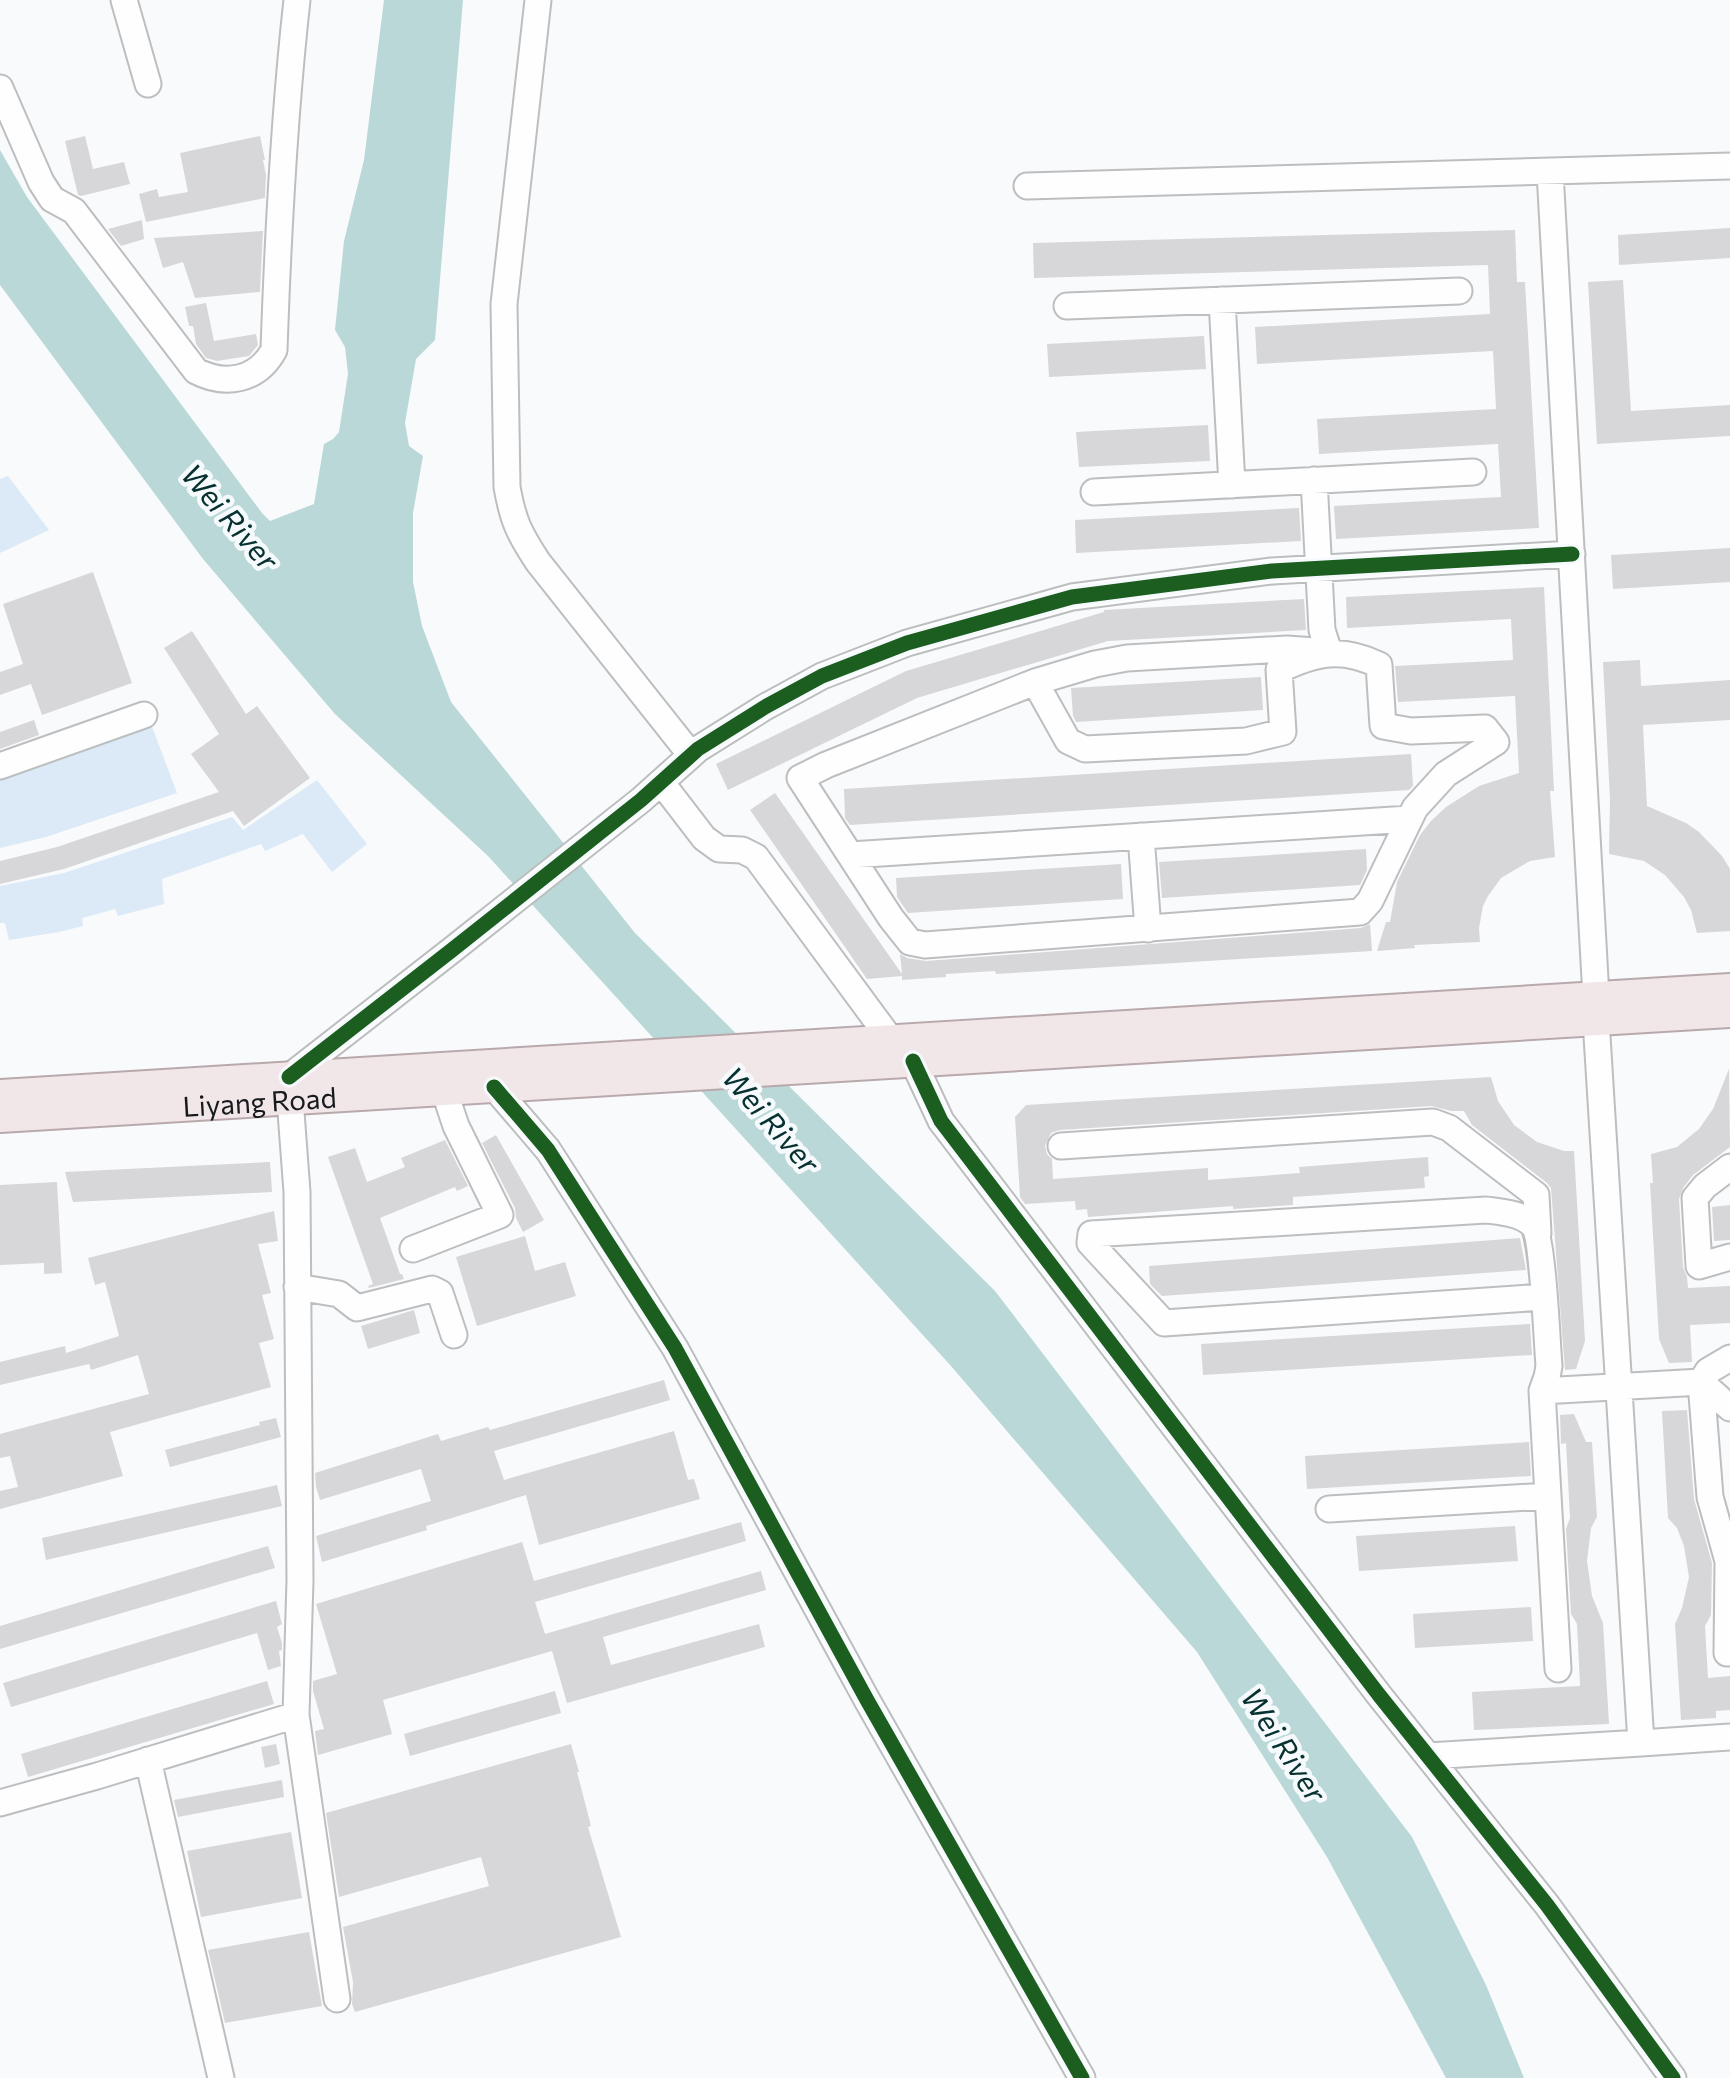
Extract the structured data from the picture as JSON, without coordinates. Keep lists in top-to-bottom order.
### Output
{
  "streets": {
    "main road": ["Liyang Road"]
  },
  "water": ["Wei River"]
}
